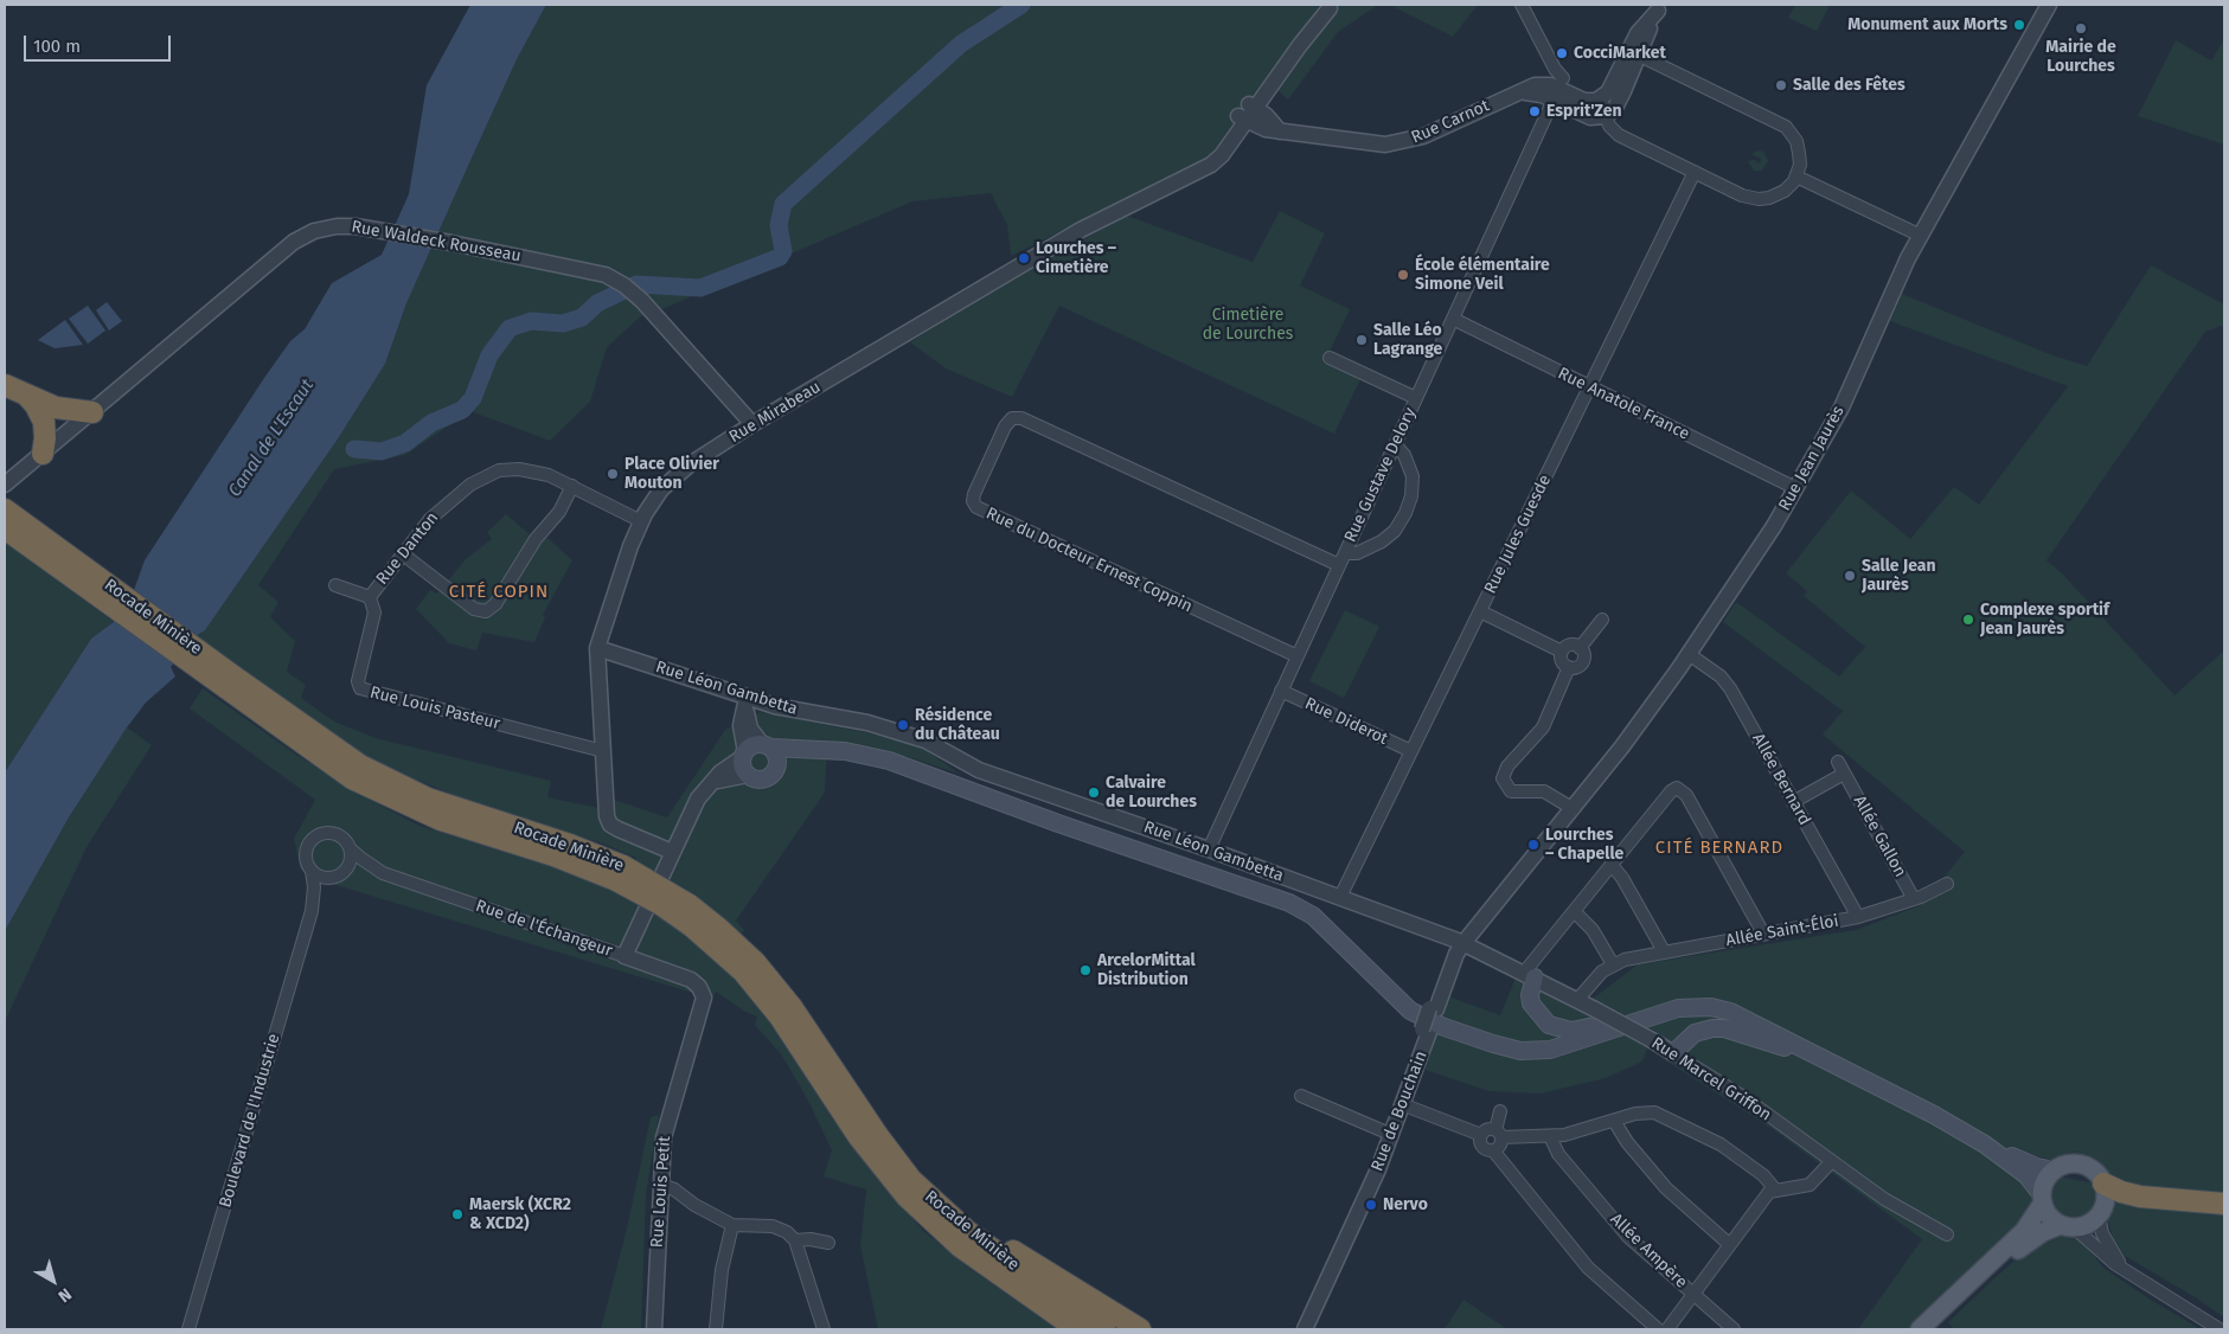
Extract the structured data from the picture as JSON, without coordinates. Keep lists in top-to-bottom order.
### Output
{
  "streets": {
    "highway": ["Rocade Minière"],
    "street": [
      "Rue Carnot",
      "Rue Waldeck Rousseau",
      "Rue Anatole France",
      "Rue Mirabeau",
      "Rue Jean Jaurès",
      "Rue Gustave Delory",
      "Rue Jules Guesde",
      "Rue Danton",
      "Rue du Docteur Ernest Coppin",
      "Rue Léon Gambetta",
      "Rue Louis Pasteur",
      "Rue Diderot",
      "Allée Bernard",
      "Allée Gallon",
      "Rue de l'Échangeur",
      "Allée Saint-Éloi",
      "Rue Marcel Griffon",
      "Rue de Bouchain",
      "Boulevard de l'Industrie",
      "Rue Louis Petit",
      "Allée Ampère"
    ]
  },
  "crossings": [
    ["Rue Carnot", "Rue Mirabeau"],
    ["Rue Carnot", "Rue Gustave Delory"],
    ["Rue Waldeck Rousseau", "Rue Mirabeau"],
    ["Rue Anatole France", "Rue Jean Jaurès"],
    ["Rue Anatole France", "Rue Gustave Delory"],
    ["Rue Anatole France", "Rue Jules Guesde"],
    ["Rue Mirabeau", "Rue Danton"],
    ["Rue Mirabeau", "Rue Léon Gambetta"],
    ["Rue Mirabeau", "Rue Louis Pasteur"],
    ["Rue Jean Jaurès", "Rue Léon Gambetta"],
    ["Rue Jean Jaurès", "Allée Bernard"],
    ["Rue Jean Jaurès", "Rue Marcel Griffon"],
    ["Rue Jean Jaurès", "Rue de Bouchain"],
    ["Rue Gustave Delory", "Rue du Docteur Ernest Coppin"],
    ["Rue Gustave Delory", "Rue Léon Gambetta"],
    ["Rue Gustave Delory", "Rue Diderot"],
    ["Rue Jules Guesde", "Rue Léon Gambetta"],
    ["Rue Jules Guesde", "Rue Diderot"],
    ["Rue Danton", "Rue Louis Pasteur"],
    ["Rue Léon Gambetta", "Rue Marcel Griffon"],
    ["Rue Léon Gambetta", "Rue de Bouchain"],
    ["Allée Bernard", "Allée Saint-Éloi"],
    ["Allée Gallon", "Allée Saint-Éloi"],
    ["Rue de l'Échangeur", "Boulevard de l'Industrie"],
    ["Rue de l'Échangeur", "Rue Louis Petit"],
    ["Allée Saint-Éloi", "Rue Marcel Griffon"],
    ["Rue Marcel Griffon", "Rue de Bouchain"]
  ],
  "districts": ["CITÉ COPIN", "CITÉ BERNARD"],
  "water": ["Canal de L'Escaut"],
  "parks": ["Cimetière de Lourches"],
  "places": [
    "Monument aux Morts",
    "Mairie de Lourches",
    "CocciMarket",
    "Salle des Fêtes",
    "Esprit'Zen",
    "Lourches – Cimetière",
    "École élémentaire Simone Veil",
    "Salle Léo Lagrange",
    "Place Olivier Mouton",
    "Salle Jean Jaurès",
    "Complexe sportif Jean Jaurès",
    "Résidence du Château",
    "Calvaire de Lourches",
    "Lourches – Chapelle",
    "ArcelorMittal Distribution",
    "Nervo",
    "Maersk (XCR2 & XCD2)"
  ],
  "scale_bar": "100 m",
  "north": "bottom right"
}
